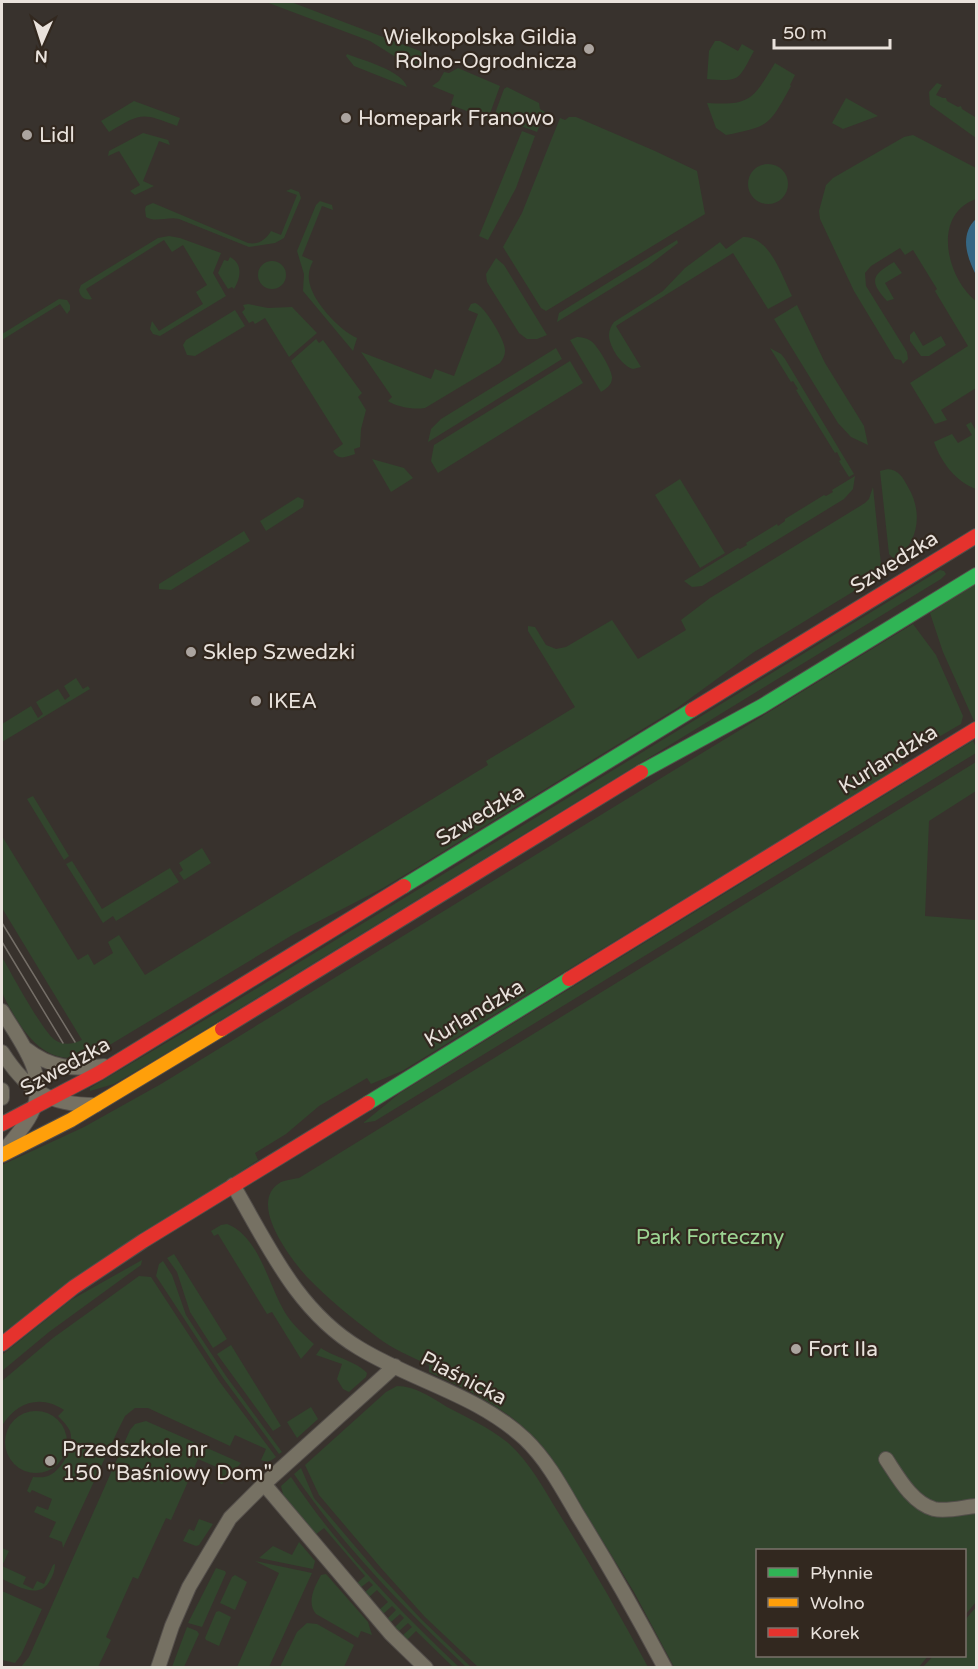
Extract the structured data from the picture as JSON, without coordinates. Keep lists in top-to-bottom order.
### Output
{
  "streets": {
    "street": ["Szwedzka", "Kurlandzka", "Piaśnicka"]
  },
  "crossings": [
    ["Kurlandzka", "Piaśnicka"]
  ],
  "parks": ["Park Forteczny"],
  "places": [
    "Wielkopolska Gildia Rolno-Ogrodnicza",
    "Homepark Franowo",
    "Lidl",
    "Sklep Szwedzki",
    "IKEA",
    "Fort IIa",
    "Przedszkole nr 150 \"Baśniowy Dom\""
  ],
  "legend": ["Płynnie", "Wolno", "Korek"],
  "scale_bar": "50 m",
  "north": "bottom"
}
